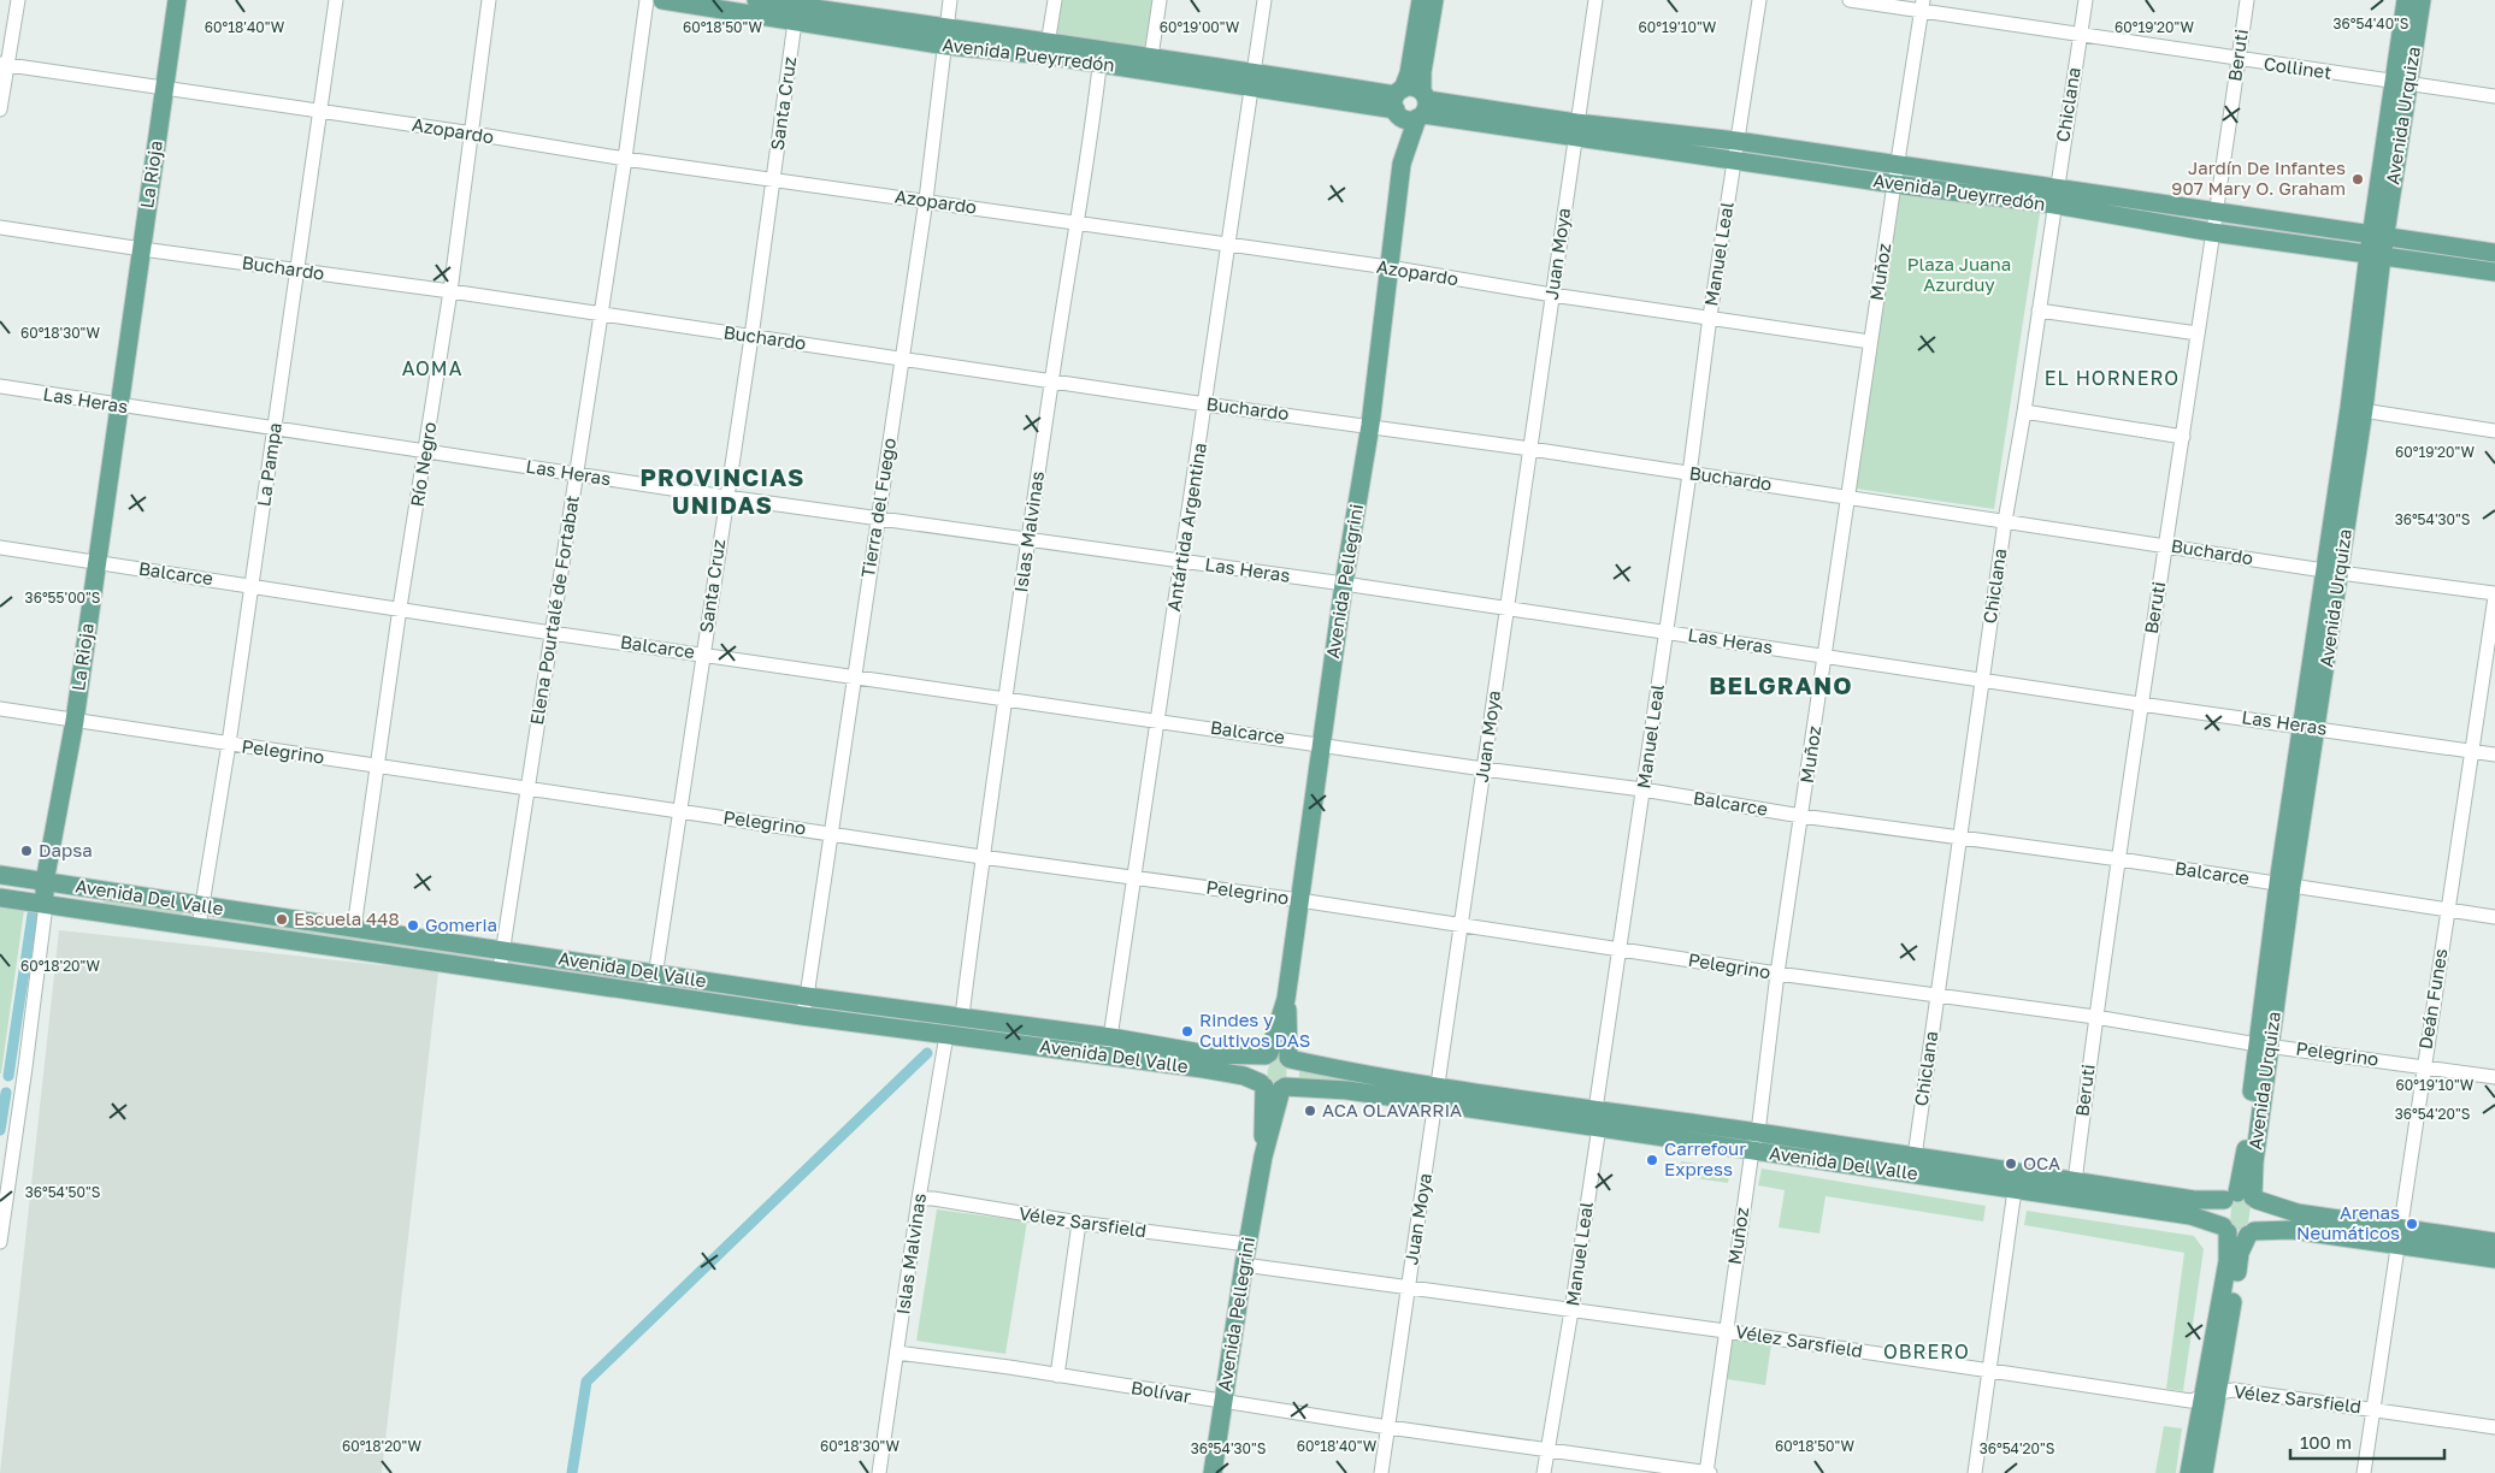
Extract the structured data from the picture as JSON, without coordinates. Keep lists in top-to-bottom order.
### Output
{
  "streets": {
    "main road": [
      "Avenida Pueyrredón",
      "Avenida Urquiza",
      "La Rioja",
      "Avenida Pellegrini",
      "Avenida Del Valle"
    ],
    "street": [
      "Beruti",
      "Collinet",
      "Santa Cruz",
      "Chiclana",
      "Azopardo",
      "Juan Moya",
      "Manuel Leal",
      "Buchardo",
      "Muñoz",
      "Las Heras",
      "La Pampa",
      "Río Negro",
      "Tierra del Fuego",
      "Antártida Argentina",
      "Islas Malvinas",
      "Balcarce",
      "Elena Pourtalé de Fortabat",
      "Pelegrino",
      "Deán Funes",
      "Vélez Sarsfield",
      "Bolívar"
    ]
  },
  "crossings": [
    ["Avenida Pueyrredón", "Beruti"],
    ["Avenida Pueyrredón", "Santa Cruz"],
    ["Avenida Pueyrredón", "Chiclana"],
    ["Avenida Pueyrredón", "Avenida Urquiza"],
    ["Avenida Pueyrredón", "Juan Moya"],
    ["Avenida Pueyrredón", "Manuel Leal"],
    ["Avenida Pueyrredón", "Muñoz"],
    ["Avenida Pueyrredón", "Tierra del Fuego"],
    ["Avenida Pueyrredón", "Antártida Argentina"],
    ["Avenida Pueyrredón", "Islas Malvinas"],
    ["Avenida Pueyrredón", "Avenida Pellegrini"],
    ["Beruti", "Collinet"],
    ["Beruti", "Buchardo"],
    ["Beruti", "Las Heras"],
    ["Beruti", "Balcarce"],
    ["Beruti", "Pelegrino"],
    ["Beruti", "Avenida Del Valle"],
    ["Collinet", "Chiclana"],
    ["Collinet", "Avenida Urquiza"],
    ["Collinet", "Muñoz"],
    ["Santa Cruz", "Azopardo"],
    ["Santa Cruz", "Buchardo"],
    ["Santa Cruz", "Las Heras"],
    ["Santa Cruz", "Balcarce"],
    ["Santa Cruz", "Pelegrino"],
    ["Santa Cruz", "Avenida Del Valle"],
    ["Chiclana", "Buchardo"],
    ["Chiclana", "Las Heras"],
    ["Chiclana", "Balcarce"],
    ["Chiclana", "Pelegrino"],
    ["Chiclana", "Avenida Del Valle"],
    ["Avenida Urquiza", "Buchardo"],
    ["Avenida Urquiza", "Las Heras"],
    ["Avenida Urquiza", "Balcarce"],
    ["Avenida Urquiza", "Pelegrino"],
    ["Avenida Urquiza", "Avenida Del Valle"],
    ["Azopardo", "La Rioja"],
    ["Azopardo", "Juan Moya"],
    ["Azopardo", "Manuel Leal"],
    ["Azopardo", "Muñoz"],
    ["Azopardo", "La Pampa"],
    ["Azopardo", "Río Negro"],
    ["Azopardo", "Tierra del Fuego"],
    ["Azopardo", "Antártida Argentina"],
    ["Azopardo", "Islas Malvinas"],
    ["Azopardo", "Avenida Pellegrini"],
    ["Azopardo", "Elena Pourtalé de Fortabat"],
    ["La Rioja", "Buchardo"],
    ["La Rioja", "Las Heras"],
    ["La Rioja", "Balcarce"],
    ["La Rioja", "Pelegrino"],
    ["La Rioja", "Avenida Del Valle"],
    ["Juan Moya", "Buchardo"],
    ["Juan Moya", "Las Heras"],
    ["Juan Moya", "Balcarce"],
    ["Juan Moya", "Pelegrino"],
    ["Juan Moya", "Avenida Del Valle"],
    ["Juan Moya", "Vélez Sarsfield"],
    ["Juan Moya", "Bolívar"],
    ["Manuel Leal", "Buchardo"],
    ["Manuel Leal", "Las Heras"],
    ["Manuel Leal", "Balcarce"],
    ["Manuel Leal", "Pelegrino"],
    ["Manuel Leal", "Avenida Del Valle"],
    ["Manuel Leal", "Vélez Sarsfield"],
    ["Manuel Leal", "Bolívar"],
    ["Buchardo", "Muñoz"],
    ["Buchardo", "La Pampa"],
    ["Buchardo", "Río Negro"],
    ["Buchardo", "Tierra del Fuego"],
    ["Buchardo", "Antártida Argentina"],
    ["Buchardo", "Islas Malvinas"],
    ["Buchardo", "Avenida Pellegrini"],
    ["Buchardo", "Elena Pourtalé de Fortabat"],
    ["Buchardo", "Deán Funes"],
    ["Muñoz", "Las Heras"],
    ["Muñoz", "Balcarce"],
    ["Muñoz", "Pelegrino"],
    ["Muñoz", "Avenida Del Valle"],
    ["Muñoz", "Vélez Sarsfield"],
    ["Muñoz", "Bolívar"],
    ["Las Heras", "La Pampa"],
    ["Las Heras", "Río Negro"],
    ["Las Heras", "Tierra del Fuego"],
    ["Las Heras", "Antártida Argentina"],
    ["Las Heras", "Islas Malvinas"],
    ["Las Heras", "Avenida Pellegrini"],
    ["Las Heras", "Elena Pourtalé de Fortabat"],
    ["Las Heras", "Deán Funes"],
    ["La Pampa", "Balcarce"],
    ["La Pampa", "Pelegrino"],
    ["La Pampa", "Avenida Del Valle"],
    ["Río Negro", "Balcarce"],
    ["Río Negro", "Pelegrino"],
    ["Río Negro", "Avenida Del Valle"],
    ["Tierra del Fuego", "Balcarce"],
    ["Tierra del Fuego", "Pelegrino"],
    ["Tierra del Fuego", "Avenida Del Valle"],
    ["Antártida Argentina", "Balcarce"],
    ["Antártida Argentina", "Pelegrino"],
    ["Antártida Argentina", "Avenida Del Valle"],
    ["Islas Malvinas", "Balcarce"],
    ["Islas Malvinas", "Pelegrino"],
    ["Islas Malvinas", "Avenida Del Valle"],
    ["Islas Malvinas", "Vélez Sarsfield"],
    ["Islas Malvinas", "Bolívar"],
    ["Balcarce", "Avenida Pellegrini"],
    ["Balcarce", "Elena Pourtalé de Fortabat"],
    ["Balcarce", "Deán Funes"],
    ["Avenida Pellegrini", "Pelegrino"],
    ["Avenida Pellegrini", "Avenida Del Valle"],
    ["Avenida Pellegrini", "Vélez Sarsfield"],
    ["Avenida Pellegrini", "Bolívar"],
    ["Elena Pourtalé de Fortabat", "Pelegrino"],
    ["Elena Pourtalé de Fortabat", "Avenida Del Valle"],
    ["Pelegrino", "Deán Funes"],
    ["Avenida Del Valle", "Deán Funes"],
    ["Deán Funes", "Vélez Sarsfield"]
  ],
  "districts": [
    "AOMA",
    "EL HORNERO",
    "PROVINCIAS UNIDAS",
    "BELGRANO",
    "OBRERO"
  ],
  "parks": ["Plaza Juana Azurduy"],
  "places": [
    "Jardín De Infantes 907 Mary O. Graham",
    "Dapsa",
    "Escuela 448",
    "Gomeria",
    "Rindes y Cultivos DAS",
    "ACA OLAVARRIA",
    "Carrefour Express",
    "OCA",
    "Arenas Neumáticos"
  ],
  "scale_bar": "100 m",
  "coordinates": [
    "36°54'40\"S",
    "60°18'50\"W",
    "60°19'00\"W",
    "60°19'10\"W",
    "60°19'20\"W",
    "60°18'40\"W",
    "60°18'30\"W",
    "36°54'30\"S",
    "36°55'00\"S",
    "60°18'20\"W",
    "36°54'20\"S",
    "36°54'50\"S"
  ]
}
